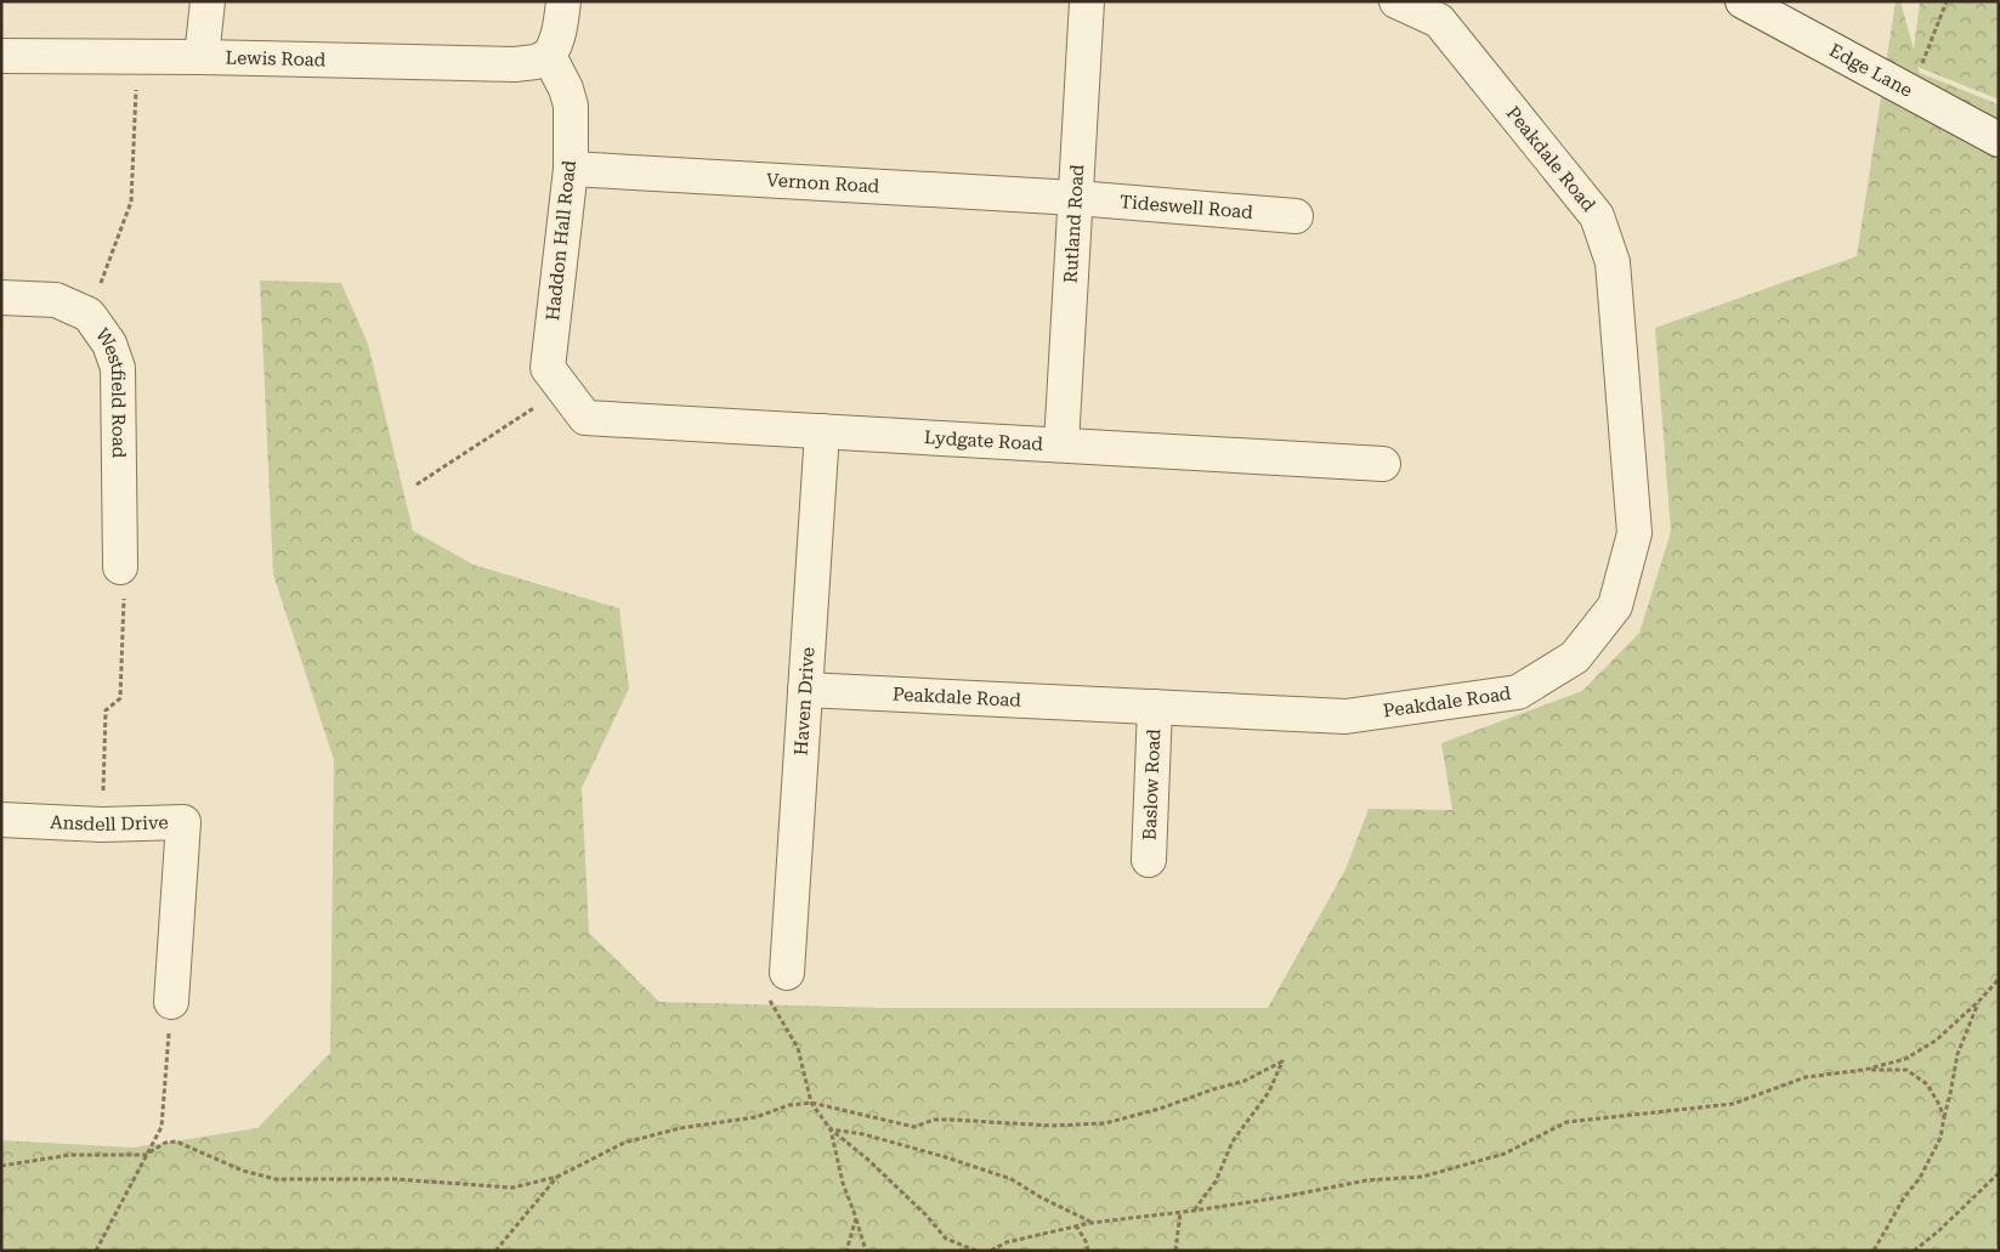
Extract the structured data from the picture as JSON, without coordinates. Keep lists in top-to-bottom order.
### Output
{
  "streets": {
    "street": [
      "Lewis Road",
      "Edge Lane",
      "Peakdale Road",
      "Vernon Road",
      "Tideswell Road",
      "Rutland Road",
      "Haddon Hall Road",
      "Westfield Road",
      "Lydgate Road",
      "Haven Drive",
      "Baslow Road",
      "Ansdell Drive"
    ]
  },
  "crossings": [
    ["Lewis Road", "Haddon Hall Road"],
    ["Peakdale Road", "Haven Drive"],
    ["Peakdale Road", "Baslow Road"],
    ["Vernon Road", "Tideswell Road"],
    ["Vernon Road", "Rutland Road"],
    ["Vernon Road", "Haddon Hall Road"],
    ["Tideswell Road", "Rutland Road"],
    ["Rutland Road", "Lydgate Road"],
    ["Haddon Hall Road", "Lydgate Road"],
    ["Lydgate Road", "Haven Drive"]
  ]
}
